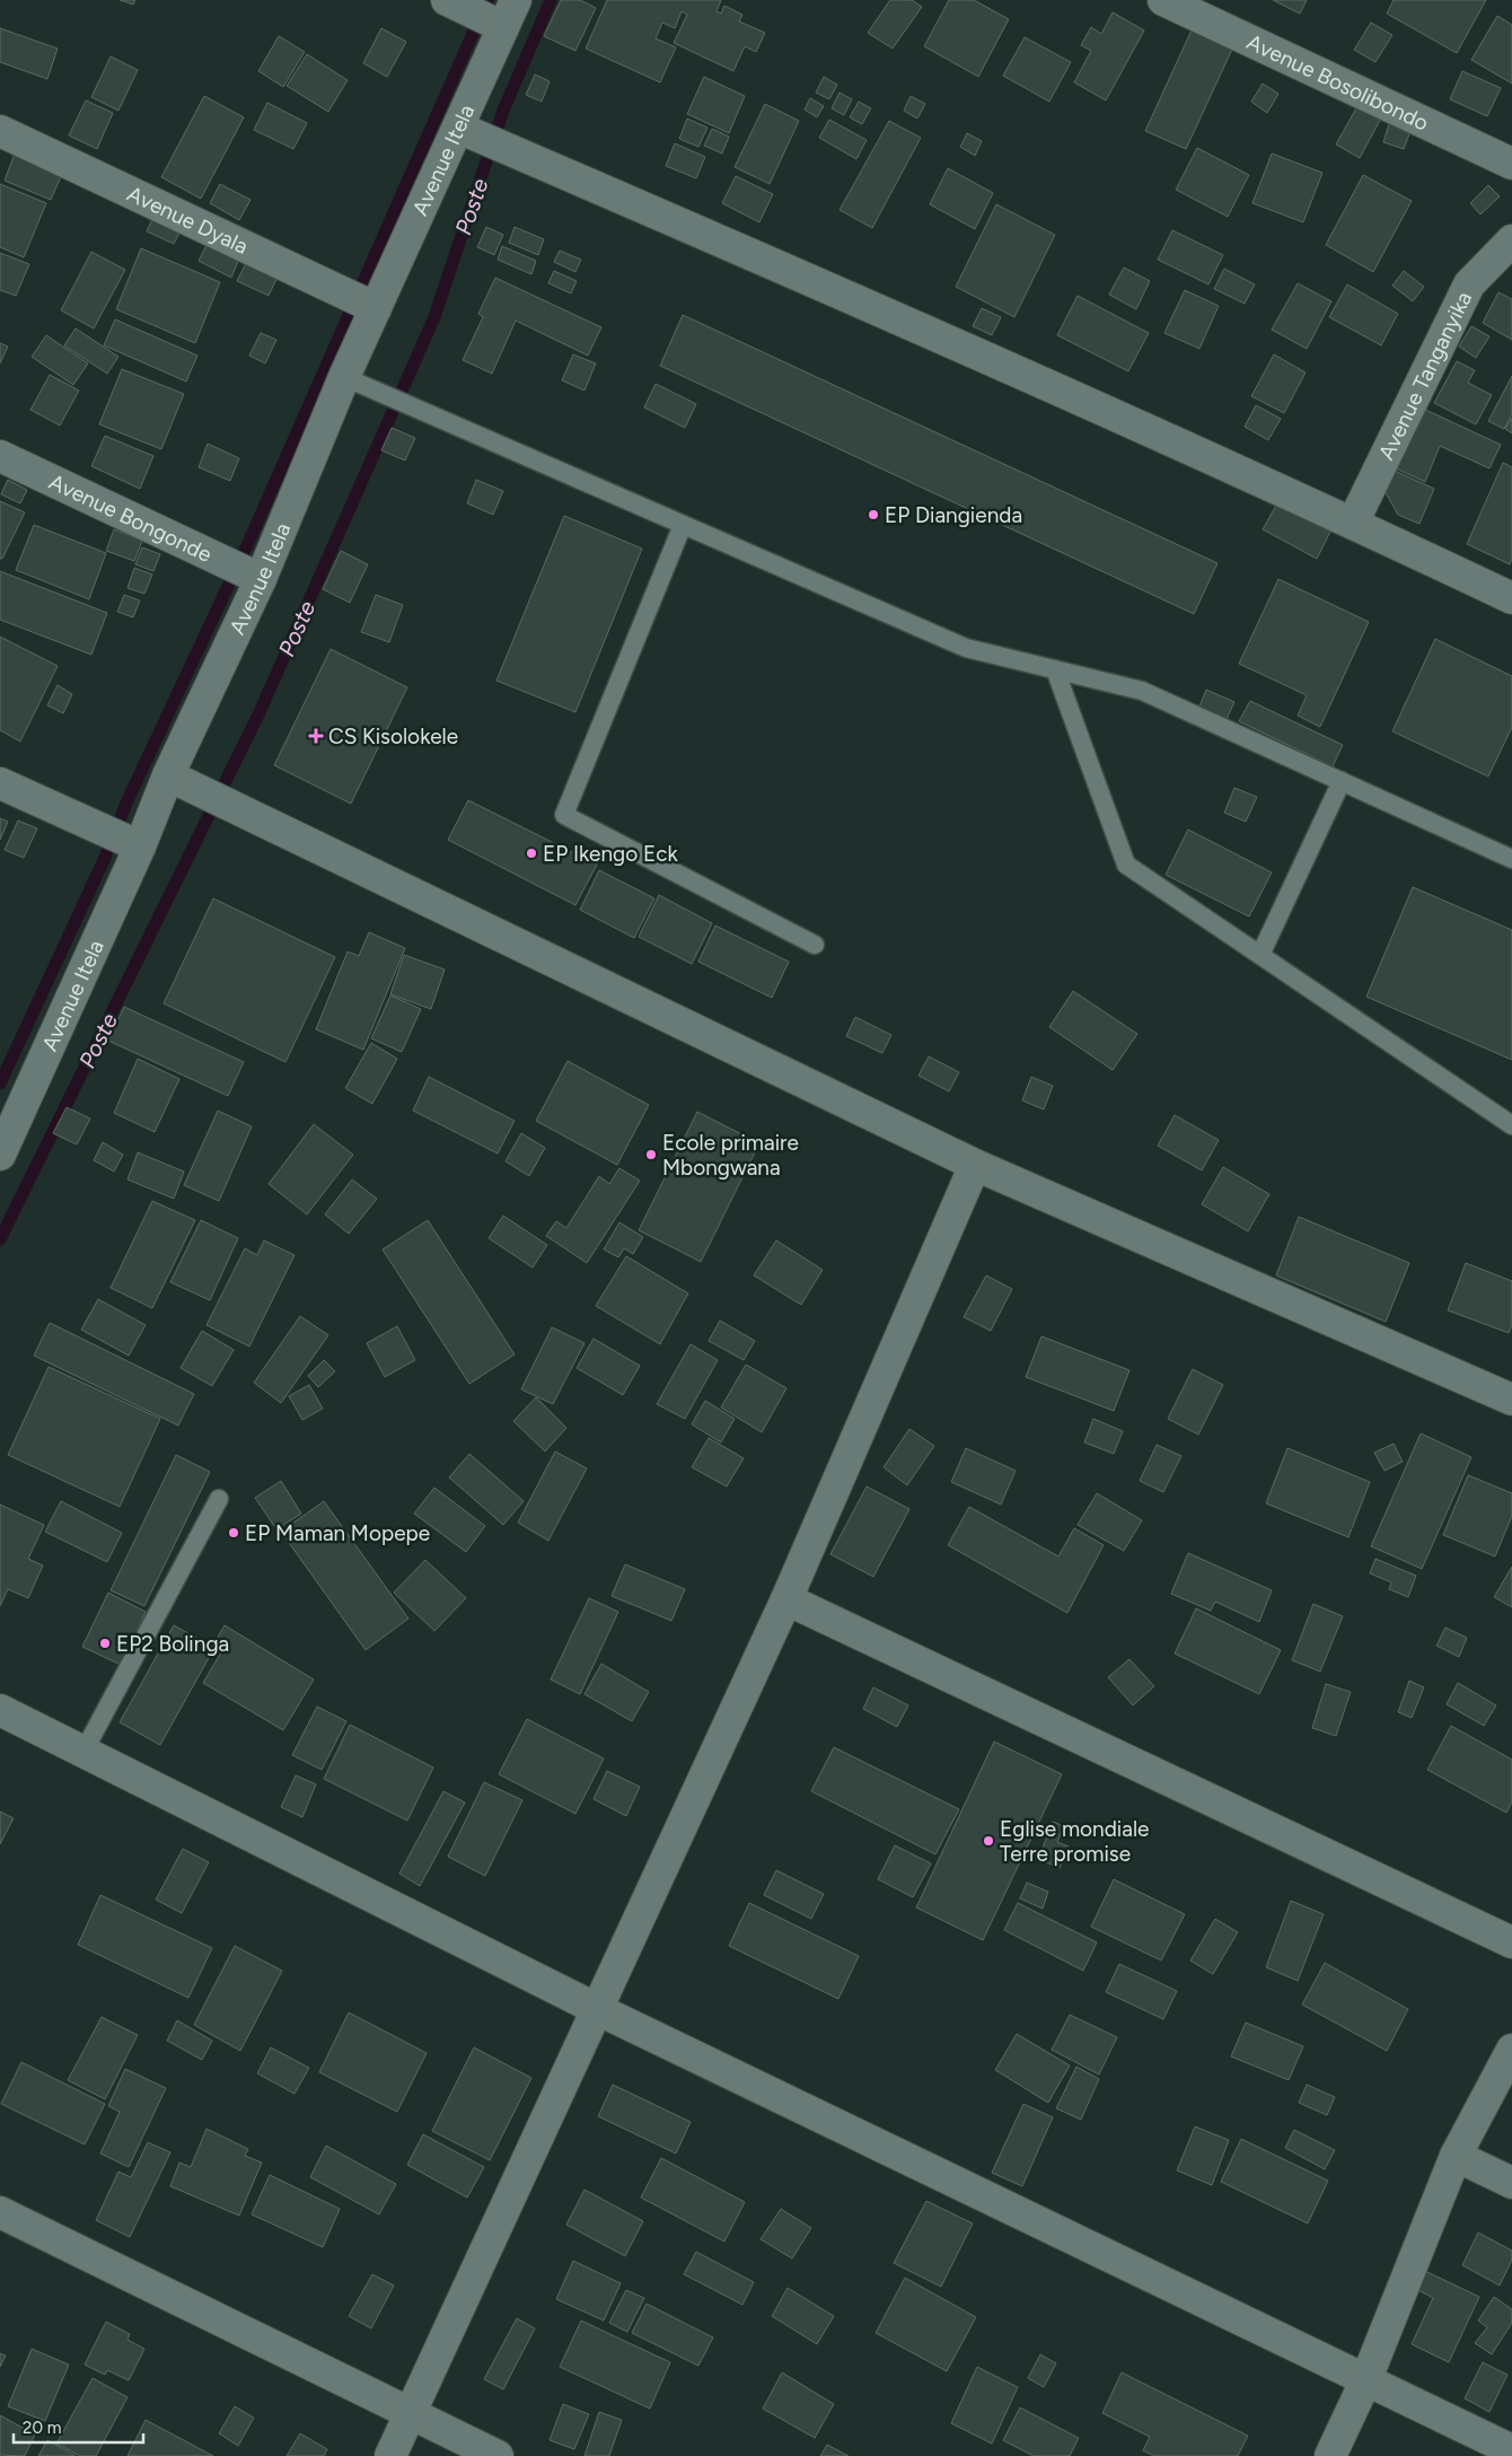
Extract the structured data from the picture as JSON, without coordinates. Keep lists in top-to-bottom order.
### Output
{
  "streets": {
    "street": [
      "Avenue Bosolibondo",
      "Avenue Itela",
      "Avenue Dyala",
      "Avenue Tanganyika",
      "Avenue Bongonde"
    ]
  },
  "crossings": [
    ["Avenue Itela", "Avenue Dyala"],
    ["Avenue Itela", "Avenue Bongonde"]
  ],
  "water": ["Poste"],
  "places": {
    "other": [
      "EP Diangienda",
      "EP Ikengo Eck",
      "Ecole primaire Mbongwana",
      "EP Maman Mopepe",
      "EP2 Bolinga",
      "Eglise mondiale Terre promise"
    ],
    "health": ["CS Kisolokele"]
  },
  "scale_bar": "20 m"
}
